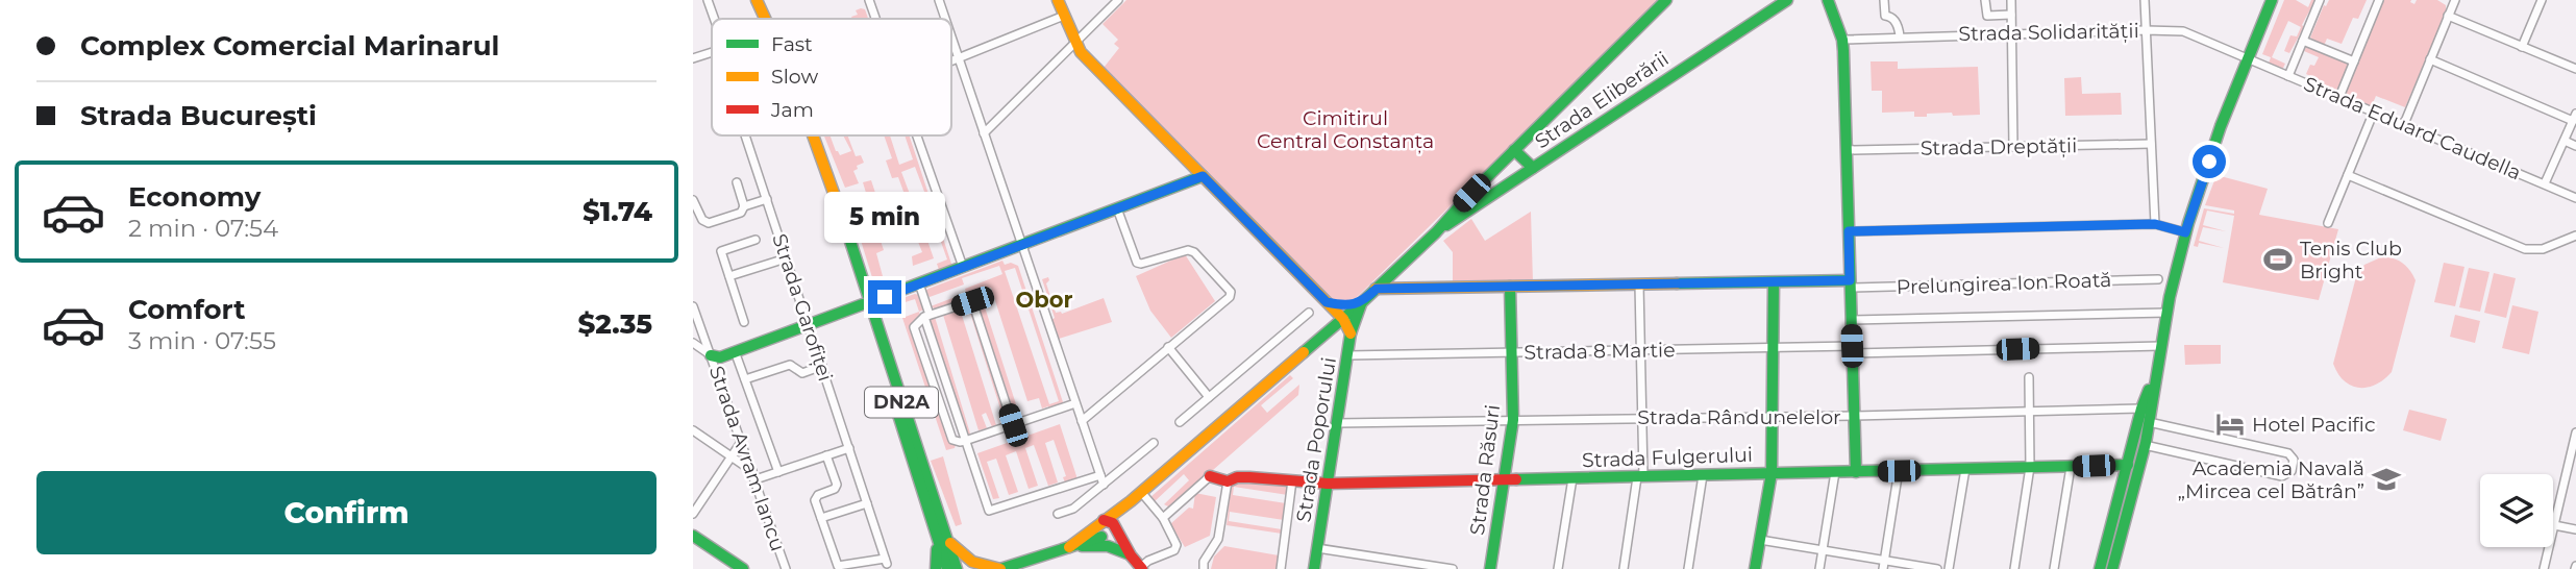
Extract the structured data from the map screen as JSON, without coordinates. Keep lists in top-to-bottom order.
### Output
{
  "streets": {
    "street": [
      "Strada Solidarității",
      "Strada Eliberării",
      "Strada Eduard Caudella",
      "Strada Dreptății",
      "Prelungirea Ion Roată",
      "Strada Garofiței",
      "Strada 8 Martie",
      "DN2A",
      "Strada Rândunelelor",
      "Strada Poporului",
      "Strada Fulgerului",
      "Strada Avram Iancu",
      "Strada Răsuri"
    ]
  },
  "crossings": [
    ["Strada Solidarității", "Strada Eduard Caudella"],
    ["Strada 8 Martie", "Strada Poporului"],
    ["Strada 8 Martie", "Strada Răsuri"],
    ["Strada Rândunelelor", "Strada Poporului"],
    ["Strada Rândunelelor", "Strada Răsuri"],
    ["Strada Poporului", "Strada Fulgerului"],
    ["Strada Fulgerului", "Strada Răsuri"]
  ],
  "districts": ["Obor"],
  "parks": ["Cimitirul Central Constanța"],
  "places": {
    "sports": ["Tenis Club Bright"],
    "hotel": ["Hotel Pacific"],
    "school or university": ["Academia Navală „Mircea cel Bătrân”"]
  },
  "legend": ["Fast", "Slow", "Jam"],
  "page": {
    "banner": ["Complex Comercial Marinarul", "Strada București"],
    "list": [
      {
        "name": "Economy",
        "note": "2 min · 07:54",
        "value": "$1.74"
      },
      {
        "name": "Comfort",
        "note": "3 min · 07:55",
        "value": "$2.35"
      }
    ],
    "bubble": "5 min",
    "buttons": "Confirm"
  }
}
